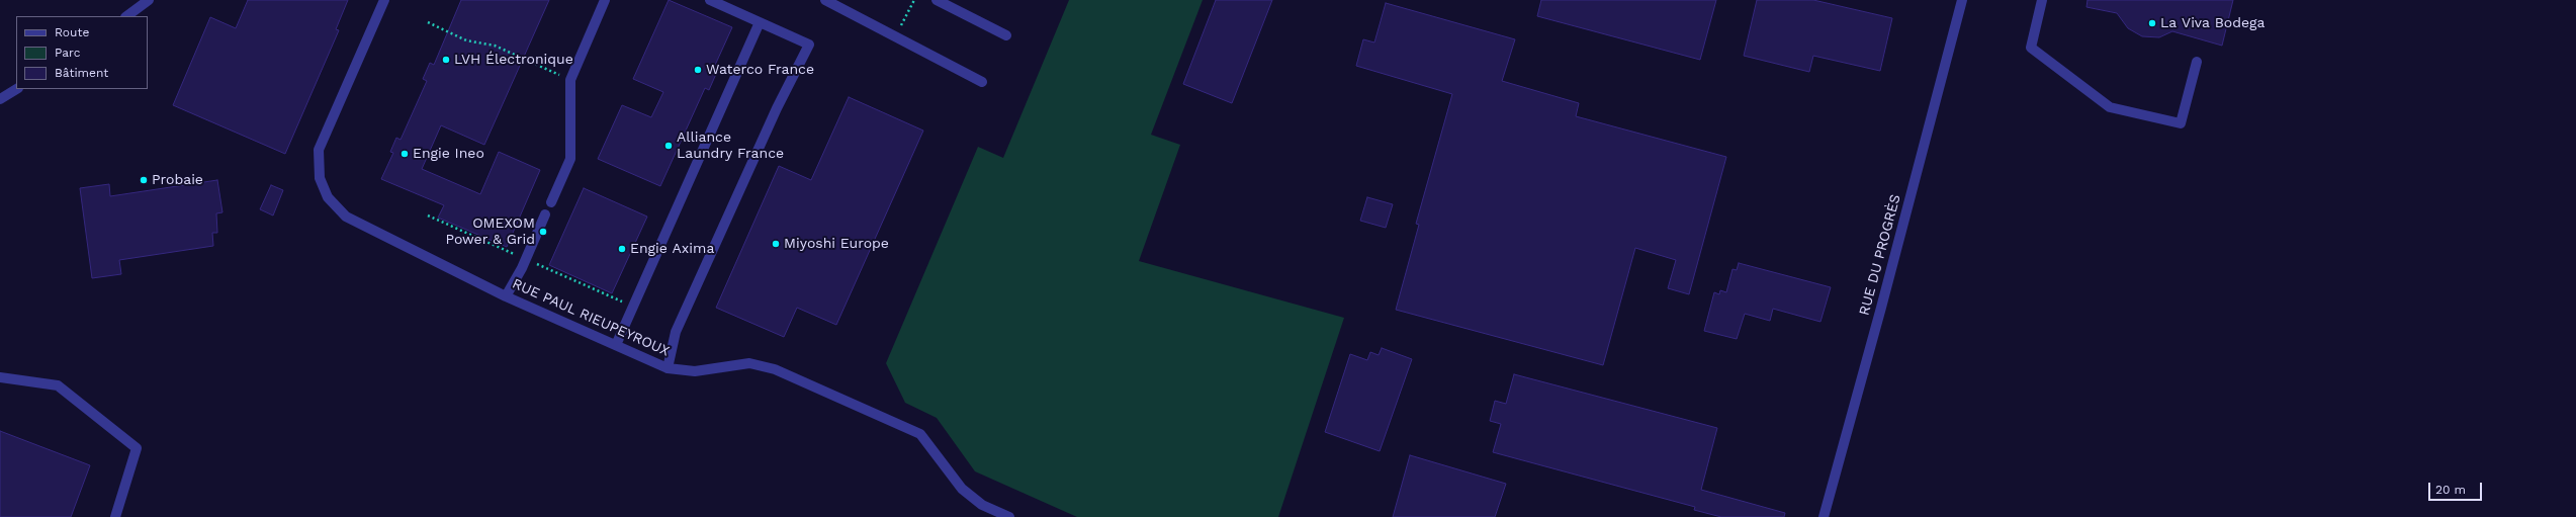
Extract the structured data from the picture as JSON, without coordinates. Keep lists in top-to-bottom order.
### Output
{
  "streets": {
    "street": ["RUE DU PROGRÈS", "RUE PAUL RIEUPEYROUX"]
  },
  "places": [
    "La Viva Bodega",
    "LVH Électronique",
    "Waterco France",
    "Alliance Laundry France",
    "Engie Ineo",
    "Probaie",
    "OMEXOM Power & Grid",
    "Miyoshi Europe",
    "Engie Axima"
  ],
  "legend": ["Route", "Parc", "Bâtiment"],
  "scale_bar": "20 m"
}
